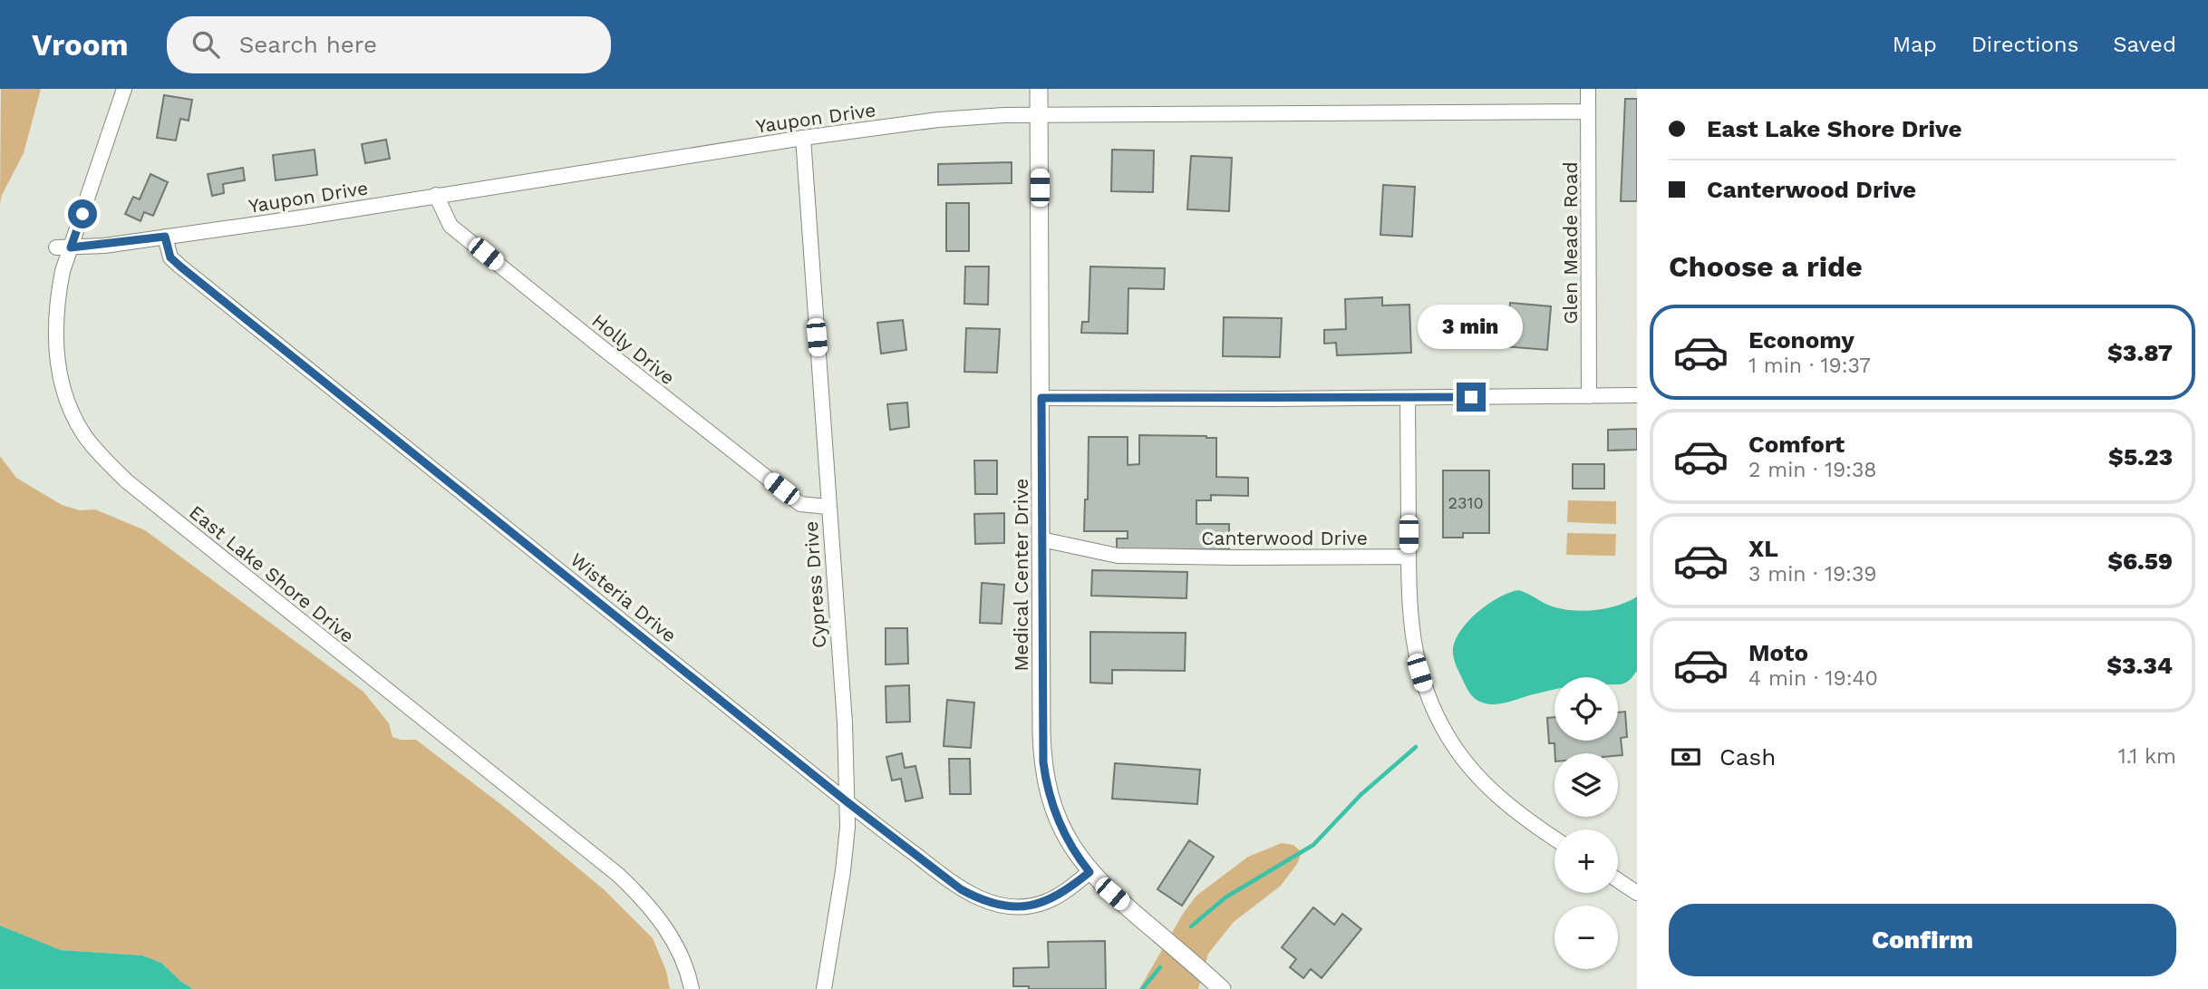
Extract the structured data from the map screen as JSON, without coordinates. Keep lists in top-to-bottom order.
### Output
{
  "streets": {
    "street": [
      "Yaupon Drive",
      "Glen Meade Road",
      "Holly Drive",
      "Canterwood Drive",
      "East Lake Shore Drive",
      "Medical Center Drive",
      "Cypress Drive",
      "Wisteria Drive"
    ]
  },
  "crossings": [
    ["Yaupon Drive", "Glen Meade Road"],
    ["Yaupon Drive", "Holly Drive"],
    ["Yaupon Drive", "East Lake Shore Drive"],
    ["Yaupon Drive", "Medical Center Drive"],
    ["Yaupon Drive", "Cypress Drive"],
    ["Yaupon Drive", "Wisteria Drive"],
    ["Holly Drive", "Cypress Drive"],
    ["Canterwood Drive", "Medical Center Drive"],
    ["Medical Center Drive", "Wisteria Drive"],
    ["Cypress Drive", "Wisteria Drive"]
  ],
  "house_numbers": ["2310"],
  "page": {
    "header": "Vroom",
    "search": "Search here",
    "nav": ["Map", "Directions", "Saved"],
    "banner": ["East Lake Shore Drive", "Canterwood Drive"],
    "heading": "Choose a ride",
    "bubble": "3 min",
    "list": [
      {
        "name": "Economy",
        "note": "1 min · 19:37",
        "value": "$3.87"
      },
      {
        "name": "Comfort",
        "note": "2 min · 19:38",
        "value": "$5.23"
      },
      {
        "name": "XL",
        "note": "3 min · 19:39",
        "value": "$6.59"
      },
      {
        "name": "Moto",
        "note": "4 min · 19:40",
        "value": "$3.34"
      }
    ],
    "map_buttons": ["+", "−"],
    "pay": ["Cash", "1.1 km"],
    "buttons": "Confirm"
  }
}
